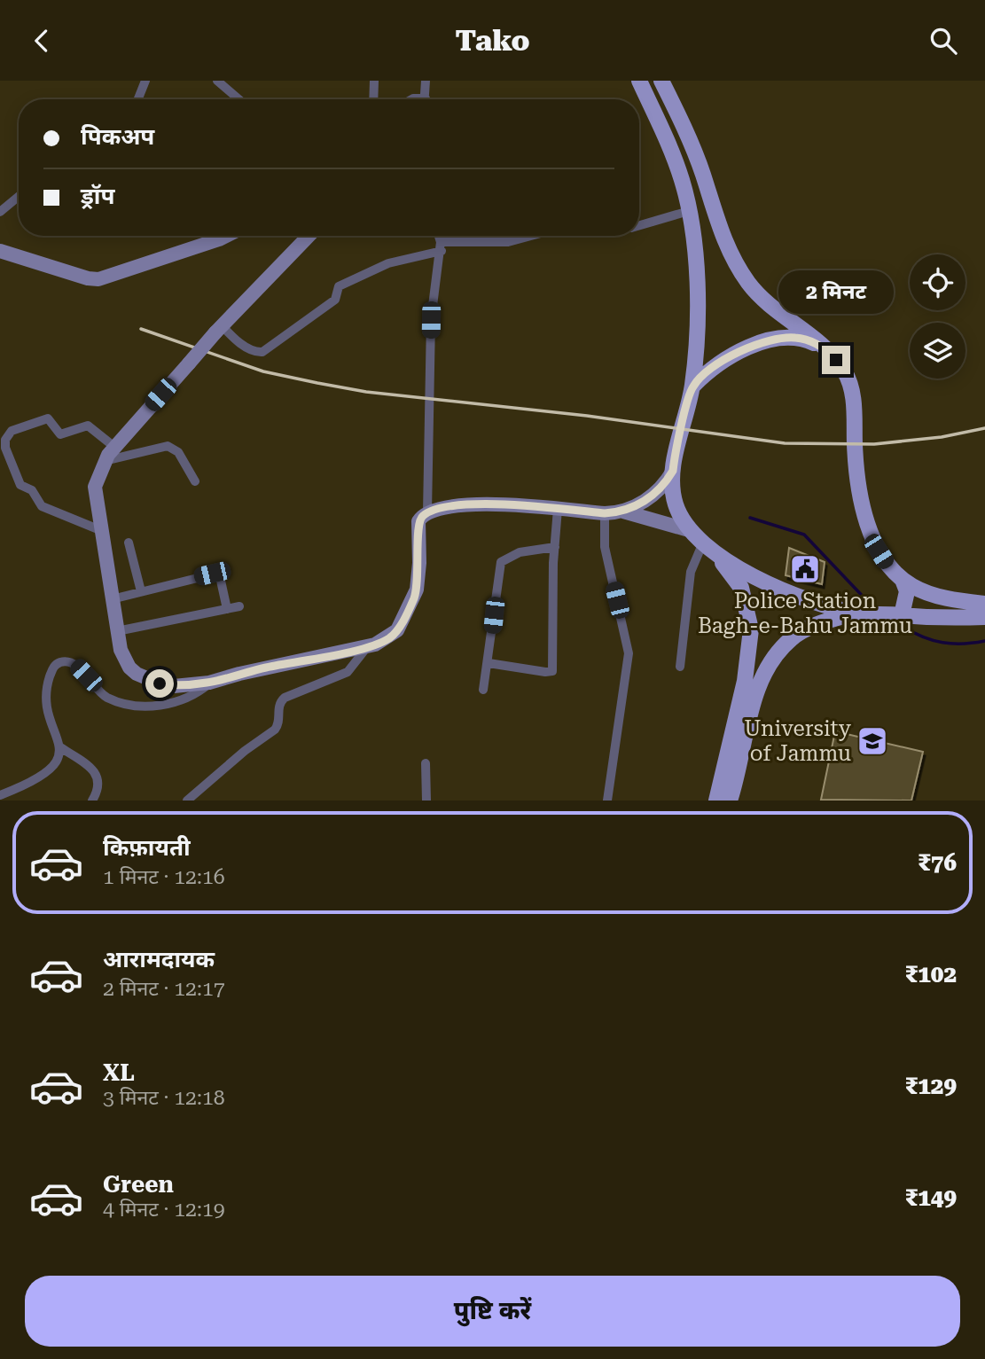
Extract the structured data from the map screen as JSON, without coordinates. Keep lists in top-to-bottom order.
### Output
{
  "places": {
    "public building": ["Police Station Bagh-e-Bahu Jammu"],
    "school or university": ["University of Jammu"]
  },
  "page": {
    "header": "Tako",
    "banner": ["पिकअप", "ड्रॉप"],
    "bubble": "2 मिनट",
    "list": [
      {
        "name": "किफ़ायती",
        "note": "1 मिनट · 12:16",
        "value": "₹76"
      },
      {
        "name": "आरामदायक",
        "note": "2 मिनट · 12:17",
        "value": "₹102"
      },
      {
        "name": "XL",
        "note": "3 मिनट · 12:18",
        "value": "₹129"
      },
      {
        "name": "Green",
        "note": "4 मिनट · 12:19",
        "value": "₹149"
      }
    ],
    "buttons": "पुष्टि करें"
  }
}
